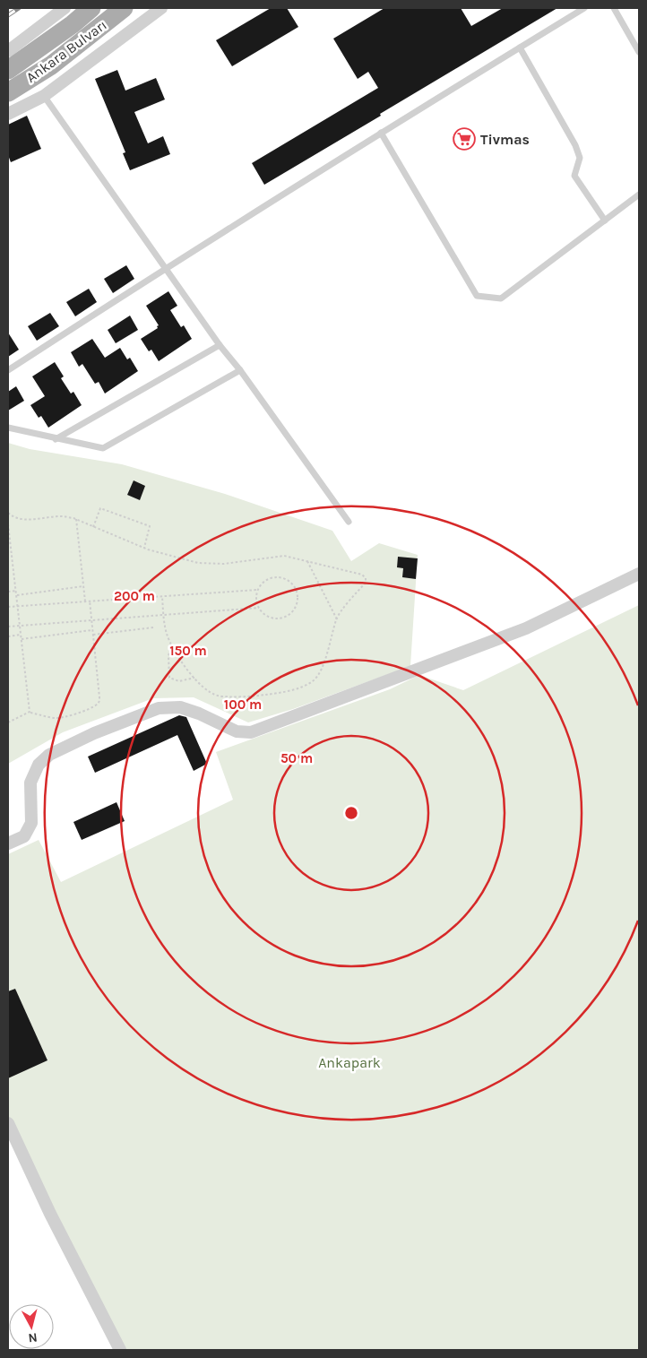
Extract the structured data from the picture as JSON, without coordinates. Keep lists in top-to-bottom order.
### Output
{
  "streets": {
    "main road": ["Ankara Bulvarı"]
  },
  "parks": ["Ankapark"],
  "places": {
    "supermarket": ["Tivmas"]
  },
  "north": "bottom",
  "rings": [
    "200 m",
    "150 m",
    "100 m",
    "50 m"
  ]
}
